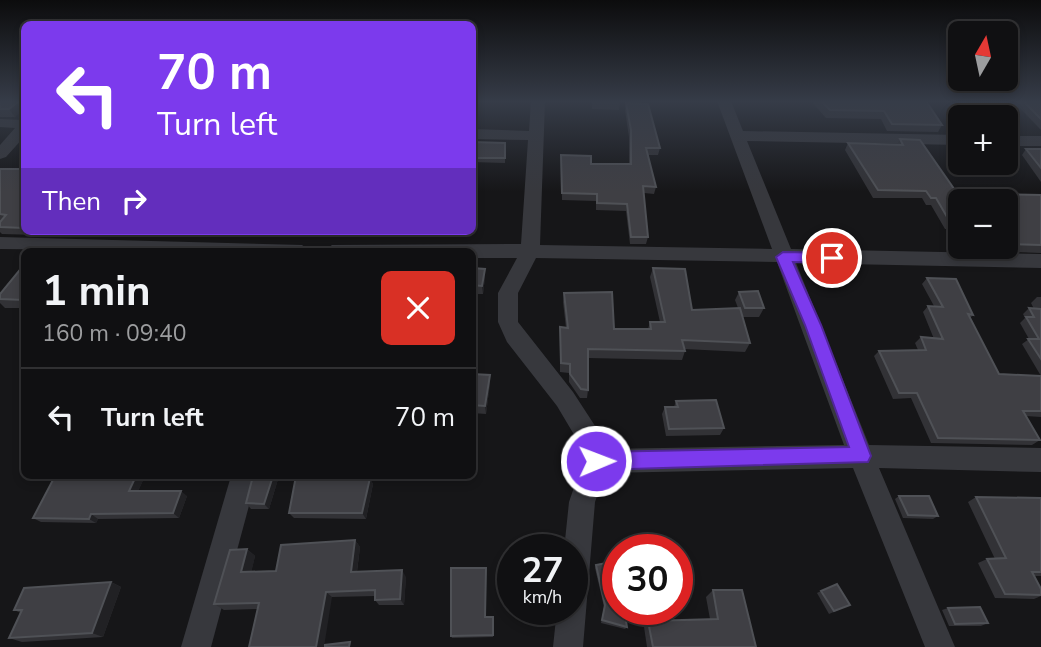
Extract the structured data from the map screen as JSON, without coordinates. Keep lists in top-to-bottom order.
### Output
{
  "north": "top",
  "page": {
    "map_buttons": ["+", "−"],
    "turn": ["70 m", "Turn left"],
    "then": "Then",
    "heading": ["1 min", "160 m · 09:40"],
    "list": [
      {
        "name": "Turn left",
        "value": "70 m"
      }
    ],
    "speed": "27 km/h",
    "limit": "30"
  }
}
